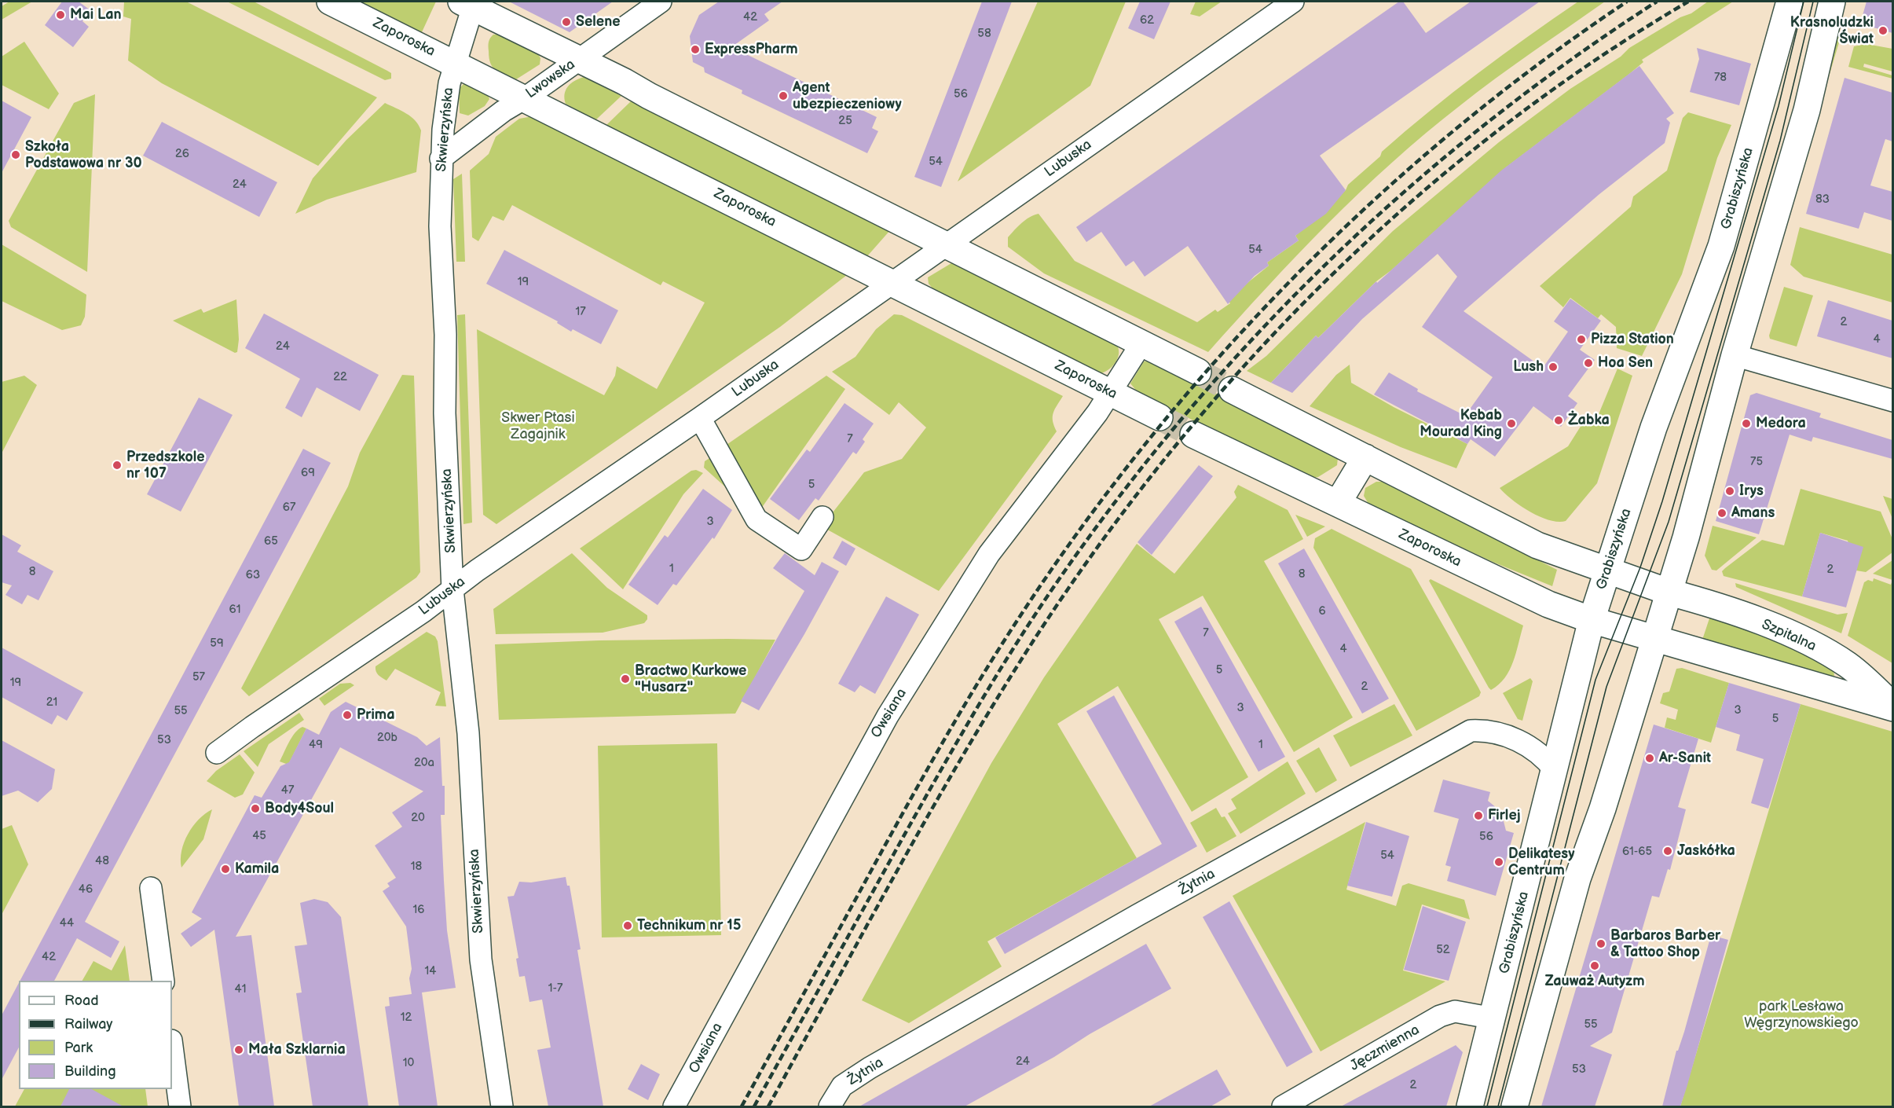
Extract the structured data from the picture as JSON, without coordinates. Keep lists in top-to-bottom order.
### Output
{
  "streets": {
    "main road": ["Zaporoska", "Grabiszyńska", "Szpitalna"],
    "street": [
      "Lwowska",
      "Skwierzyńska",
      "Lubuska",
      "Owsiana",
      "Żytnia",
      "Jęczmienna"
    ]
  },
  "crossings": [
    ["Zaporoska", "Lwowska"],
    ["Zaporoska", "Skwierzyńska"],
    ["Zaporoska", "Lubuska"],
    ["Zaporoska", "Grabiszyńska"],
    ["Zaporoska", "Owsiana"],
    ["Lwowska", "Skwierzyńska"],
    ["Skwierzyńska", "Lubuska"],
    ["Grabiszyńska", "Szpitalna"],
    ["Grabiszyńska", "Żytnia"],
    ["Grabiszyńska", "Jęczmienna"]
  ],
  "parks": ["Skwer Ptasi Zagajnik", "park Lesława Węgrzynowskiego"],
  "places": [
    "Mai Lan",
    "Selene",
    "Krasnoludzki Świat",
    "ExpressPharm",
    "Agent ubezpieczeniowy",
    "Szkoła Podstawowa nr 30",
    "Pizza Station",
    "Hoa Sen",
    "Lush",
    "Żabka",
    "Kebab Mourad King",
    "Medora",
    "Przedszkole nr 107",
    "Irys",
    "Amans",
    "Bractwo Kurkowe \"Husarz\"",
    "Prima",
    "Ar-Sanit",
    "Body4Soul",
    "Firlej",
    "Jaskółka",
    "Delikatesy Centrum",
    "Kamila",
    "Technikum nr 15",
    "Barbaros Barber & Tattoo Shop",
    "Zauważ Autyzm",
    "Mała Szklarnia"
  ],
  "house_numbers": [
    "42",
    "62",
    "58",
    "78",
    "56",
    "25",
    "26",
    "54",
    "24",
    "83",
    "54",
    "19",
    "17",
    "2",
    "4",
    "24",
    "22",
    "7",
    "75",
    "69",
    "5",
    "67",
    "3",
    "65",
    "1",
    "2",
    "8",
    "8",
    "63",
    "61",
    "6",
    "7",
    "59",
    "4",
    "5",
    "57",
    "19",
    "2",
    "21",
    "3",
    "3",
    "55",
    "5",
    "20b",
    "53",
    "49",
    "1",
    "20a",
    "47",
    "20",
    "45",
    "56",
    "61-65",
    "54",
    "48",
    "18",
    "46",
    "16",
    "44",
    "52",
    "42",
    "14",
    "1-7",
    "41",
    "12",
    "55",
    "24",
    "10",
    "53",
    "2"
  ],
  "legend": [
    "Road",
    "Railway",
    "Park",
    "Building"
  ]
}
